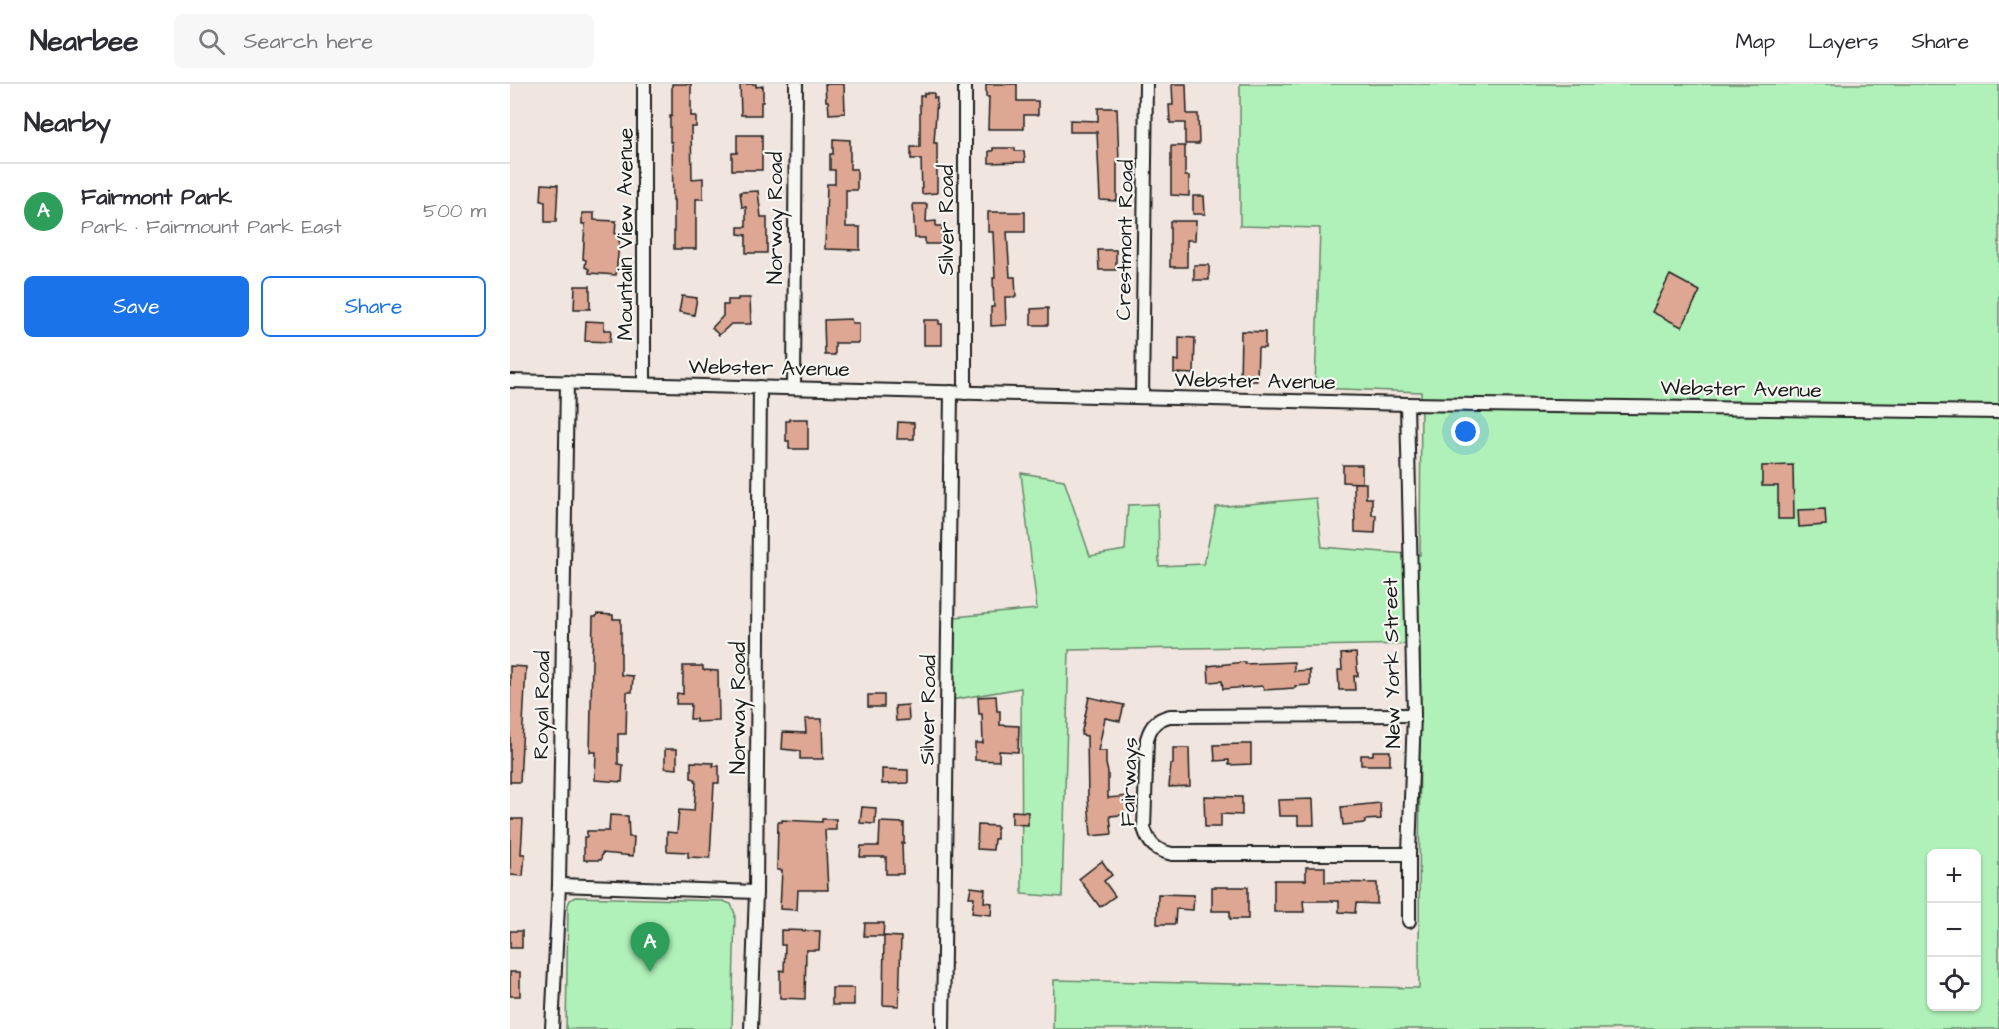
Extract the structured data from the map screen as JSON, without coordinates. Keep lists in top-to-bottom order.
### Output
{
  "streets": {
    "street": [
      "Norway Road",
      "Silver Road",
      "Mountain View Avenue",
      "Crestmont Road",
      "Webster Avenue",
      "New York Street",
      "Royal Road",
      "Fairways"
    ]
  },
  "crossings": [
    ["Norway Road", "Webster Avenue"],
    ["Silver Road", "Webster Avenue"],
    ["Mountain View Avenue", "Webster Avenue"],
    ["Crestmont Road", "Webster Avenue"],
    ["Webster Avenue", "New York Street"],
    ["Webster Avenue", "Royal Road"],
    ["New York Street", "Fairways"]
  ],
  "page": {
    "header": "Nearbee",
    "search": "Search here",
    "nav": ["Map", "Layers", "Share"],
    "heading": "Nearby",
    "list": [
      {
        "mark": "A",
        "name": "Fairmont Park",
        "note": "Park · Fairmount Park East",
        "value": "500 m"
      }
    ],
    "buttons": ["Save", "Share"],
    "map_buttons": ["+", "−"],
    "pins": "A"
  }
}
